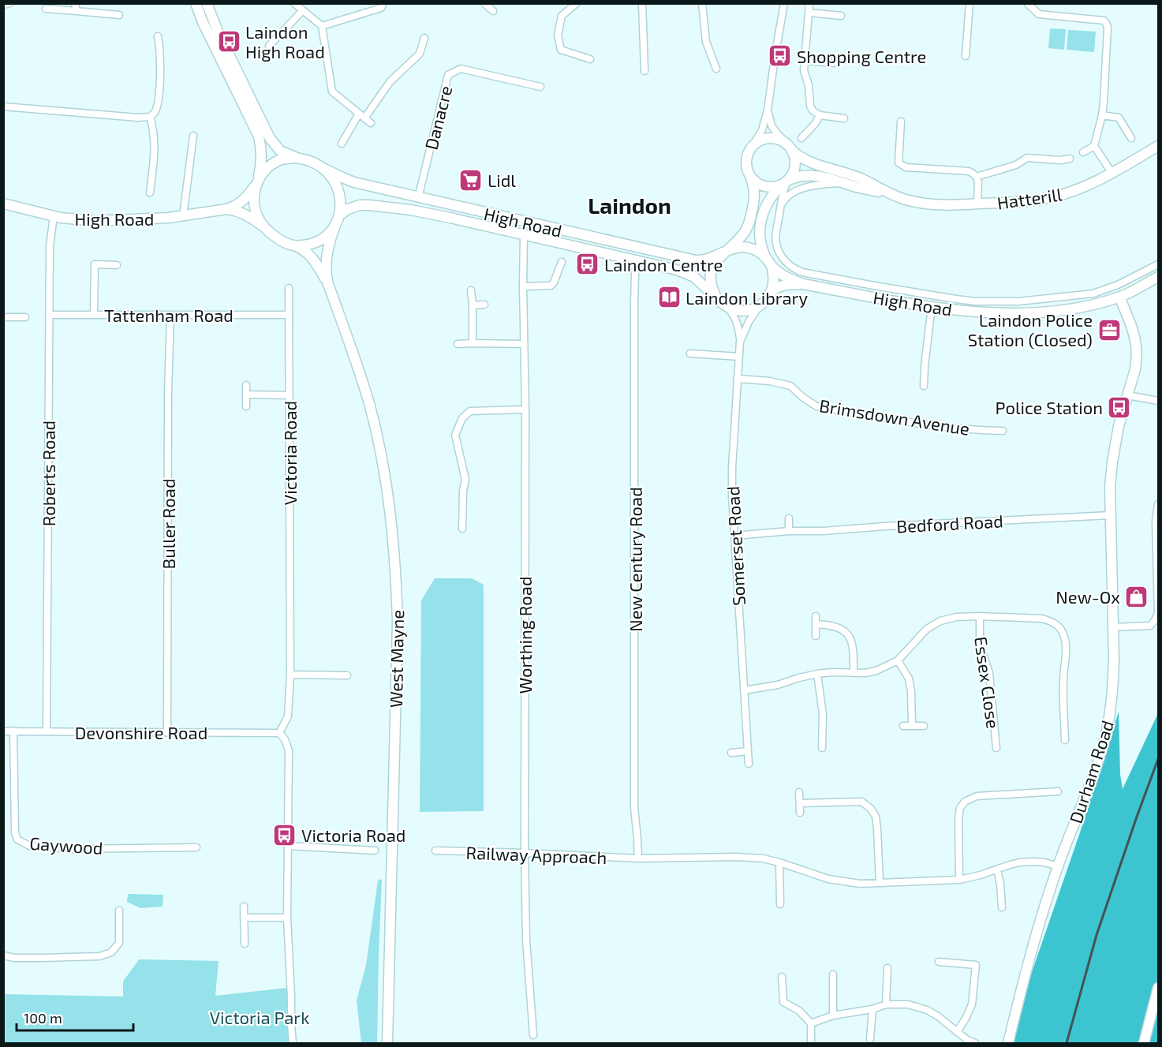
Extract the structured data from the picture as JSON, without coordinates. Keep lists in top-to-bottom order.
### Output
{
  "streets": {
    "street": [
      "Danacre",
      "Hatterill",
      "High Road",
      "Tattenham Road",
      "Brimsdown Avenue",
      "Victoria Road",
      "Roberts Road",
      "Bedford Road",
      "Buller Road",
      "Somerset Road",
      "New Century Road",
      "Worthing Road",
      "West Mayne",
      "Essex Close",
      "Devonshire Road",
      "Durham Road",
      "Gaywood",
      "Railway Approach"
    ]
  },
  "crossings": [
    ["Danacre", "High Road"],
    ["High Road", "Roberts Road"],
    ["High Road", "Somerset Road"],
    ["High Road", "New Century Road"],
    ["High Road", "Worthing Road"],
    ["High Road", "West Mayne"],
    ["High Road", "Durham Road"],
    ["Tattenham Road", "Victoria Road"],
    ["Tattenham Road", "Roberts Road"],
    ["Tattenham Road", "Buller Road"],
    ["Brimsdown Avenue", "Somerset Road"],
    ["Victoria Road", "Devonshire Road"],
    ["Roberts Road", "Devonshire Road"],
    ["Bedford Road", "Somerset Road"],
    ["Bedford Road", "Durham Road"],
    ["Buller Road", "Devonshire Road"],
    ["New Century Road", "Railway Approach"],
    ["Worthing Road", "Railway Approach"],
    ["Devonshire Road", "Gaywood"],
    ["Durham Road", "Railway Approach"]
  ],
  "districts": ["Laindon"],
  "parks": ["Victoria Park"],
  "places": {
    "bus stop": [
      "Laindon High Road",
      "Shopping Centre",
      "Laindon Centre",
      "Police Station",
      "Victoria Road"
    ],
    "supermarket": ["Lidl"],
    "library": ["Laindon Library"],
    "office": ["Laindon Police Station (Closed)"],
    "shop": ["New-Ox"]
  },
  "scale_bar": "100 m"
}
